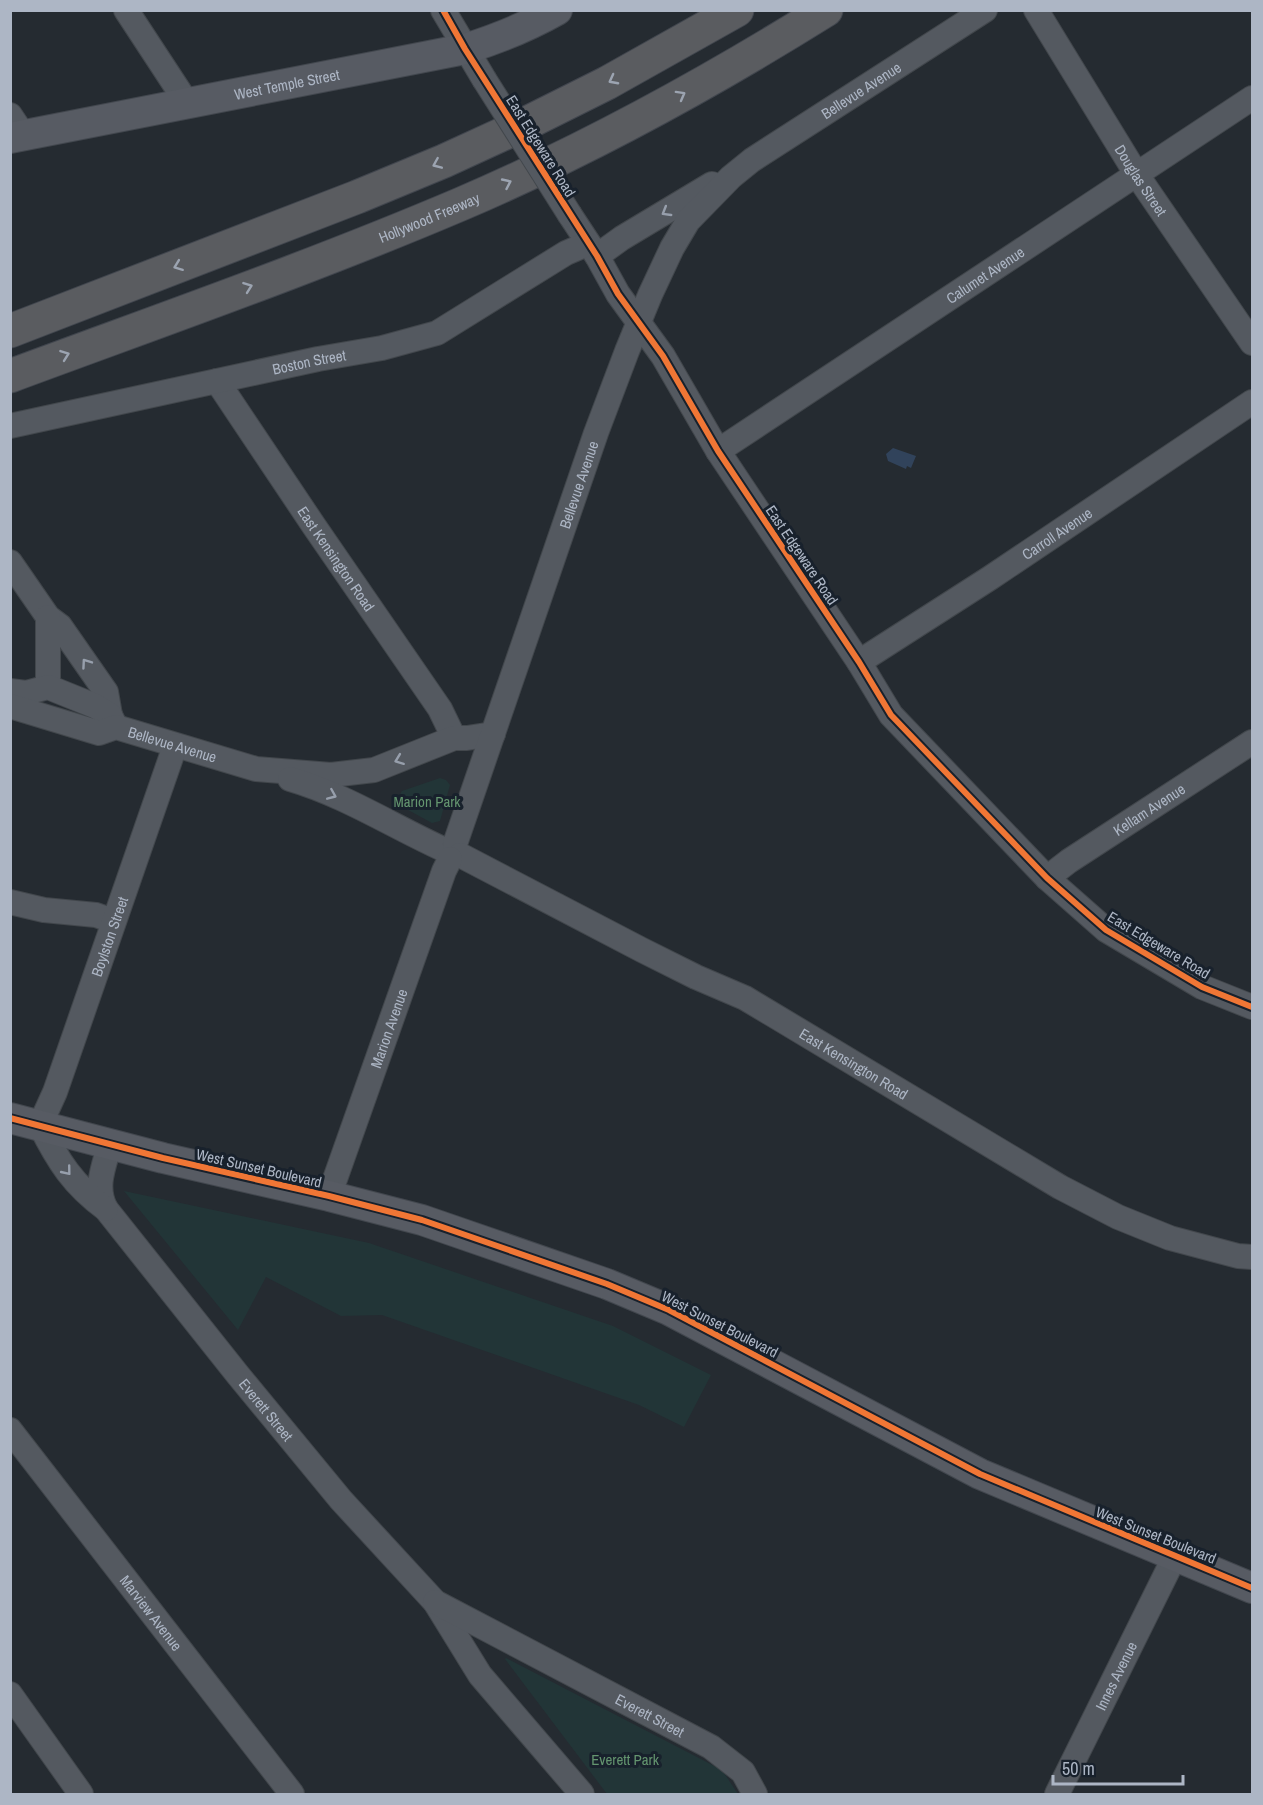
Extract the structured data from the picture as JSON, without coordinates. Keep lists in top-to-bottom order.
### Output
{
  "streets": {
    "highway": ["Hollywood Freeway"],
    "main road": ["West Temple Street", "West Sunset Boulevard"],
    "street": [
      "Bellevue Avenue",
      "East Edgeware Road",
      "Douglas Street",
      "Calumet Avenue",
      "Boston Street",
      "Carroll Avenue",
      "East Kensington Road",
      "Kellam Avenue",
      "Boylston Street",
      "Marion Avenue",
      "Everett Street",
      "Marview Avenue",
      "Innes Avenue"
    ]
  },
  "crossings": [
    ["West Temple Street", "East Edgeware Road"],
    ["Bellevue Avenue", "East Edgeware Road"],
    ["Bellevue Avenue", "Boston Street"],
    ["Bellevue Avenue", "East Kensington Road"],
    ["Bellevue Avenue", "Boylston Street"],
    ["Bellevue Avenue", "Marion Avenue"],
    ["East Edgeware Road", "Calumet Avenue"],
    ["East Edgeware Road", "Boston Street"],
    ["East Edgeware Road", "Carroll Avenue"],
    ["East Edgeware Road", "Kellam Avenue"],
    ["Douglas Street", "Calumet Avenue"],
    ["Boston Street", "East Kensington Road"],
    ["East Kensington Road", "Marion Avenue"],
    ["Boylston Street", "West Sunset Boulevard"],
    ["Boylston Street", "Everett Street"],
    ["Marion Avenue", "West Sunset Boulevard"],
    ["West Sunset Boulevard", "Everett Street"],
    ["West Sunset Boulevard", "Innes Avenue"]
  ],
  "parks": ["Marion Park", "Everett Park"],
  "scale_bar": "50 m"
}
